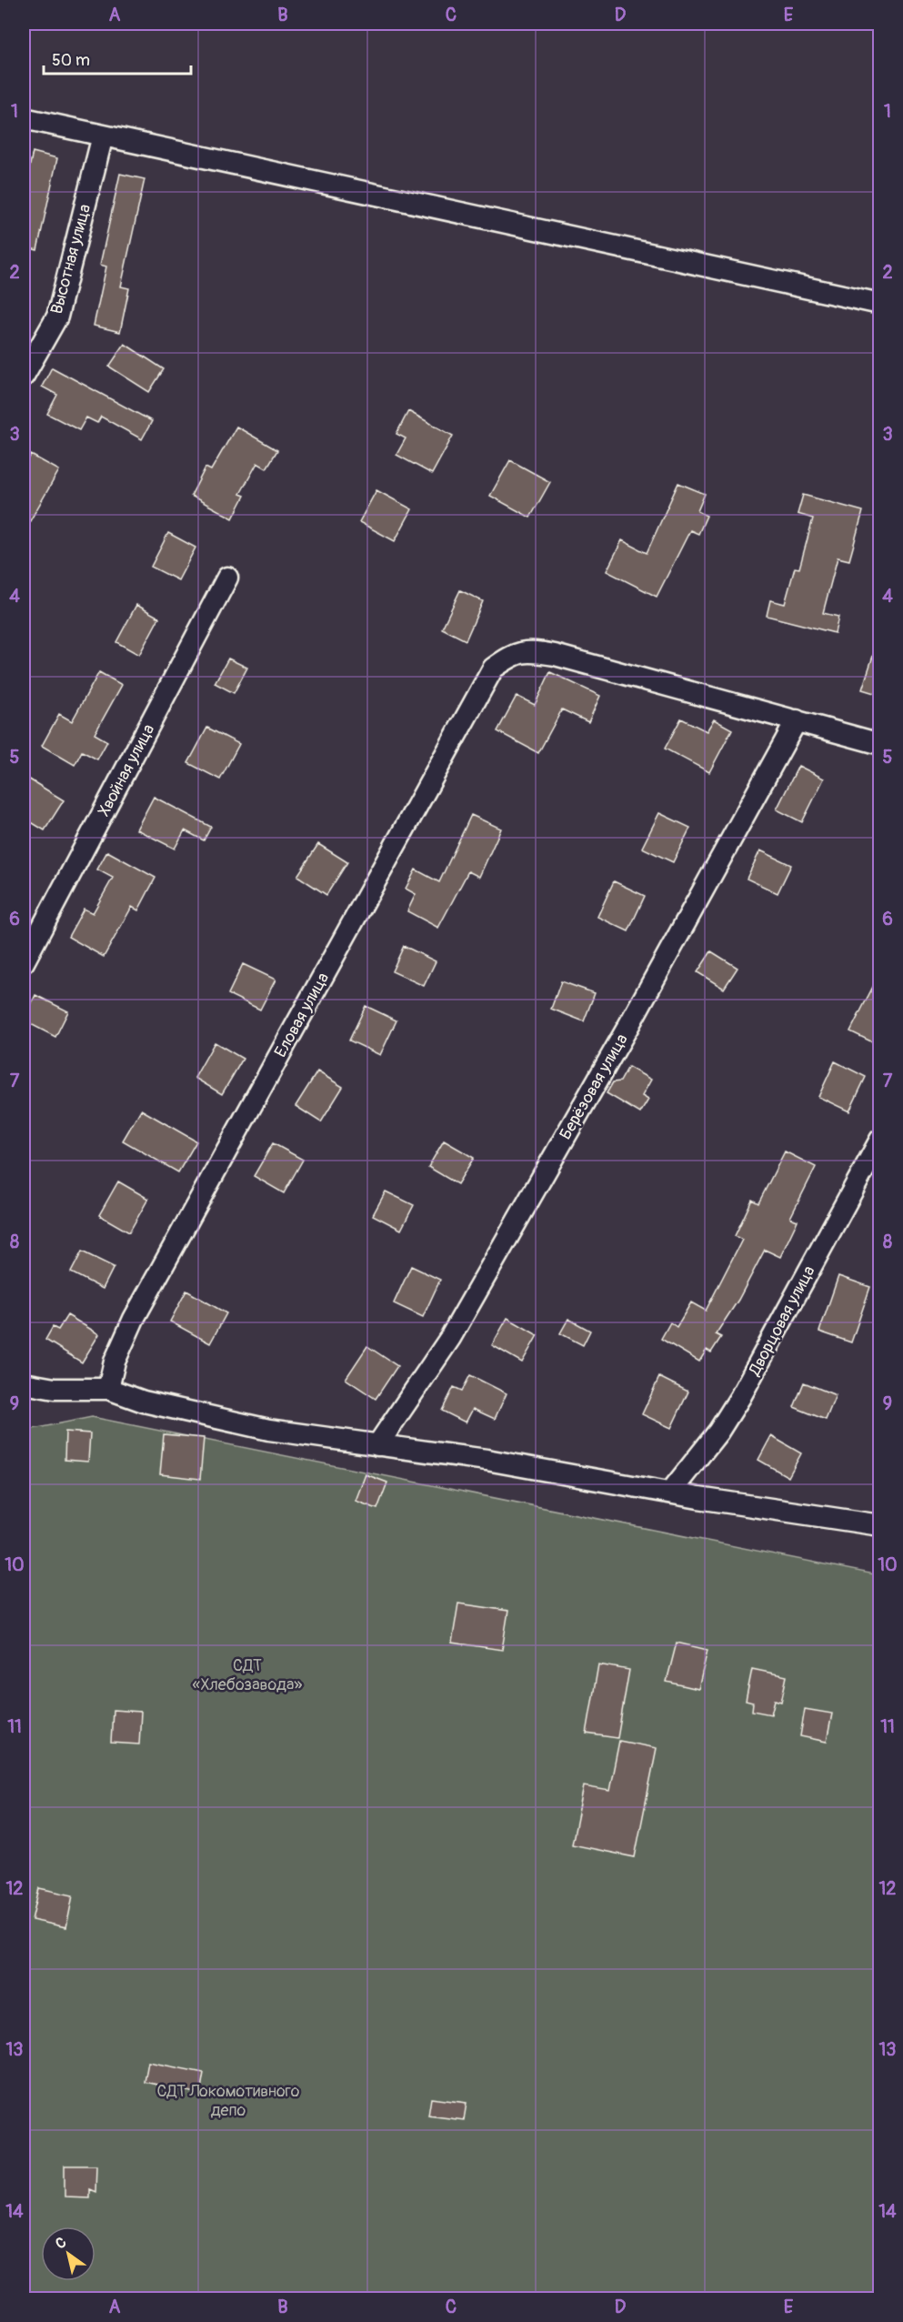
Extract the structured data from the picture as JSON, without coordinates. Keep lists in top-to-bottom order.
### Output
{
  "streets": {
    "street": [
      "Высотная улица",
      "Хвойная улица",
      "Еловая улица",
      "Берёзовая улица",
      "Дворцовая улица"
    ]
  },
  "crossings": [
    ["Еловая улица", "Берёзовая улица"]
  ],
  "parks": ["СДТ «Хлебозавода»", "СДТ Локомотивного депо"],
  "scale_bar": "50 m",
  "north": "top left",
  "grid": {
    "columns": [
      "A",
      "B",
      "C",
      "D",
      "E"
    ],
    "rows": [
      "1",
      "2",
      "3",
      "4",
      "5",
      "6",
      "7",
      "8",
      "9",
      "10",
      "11",
      "12",
      "13",
      "14"
    ]
  }
}
